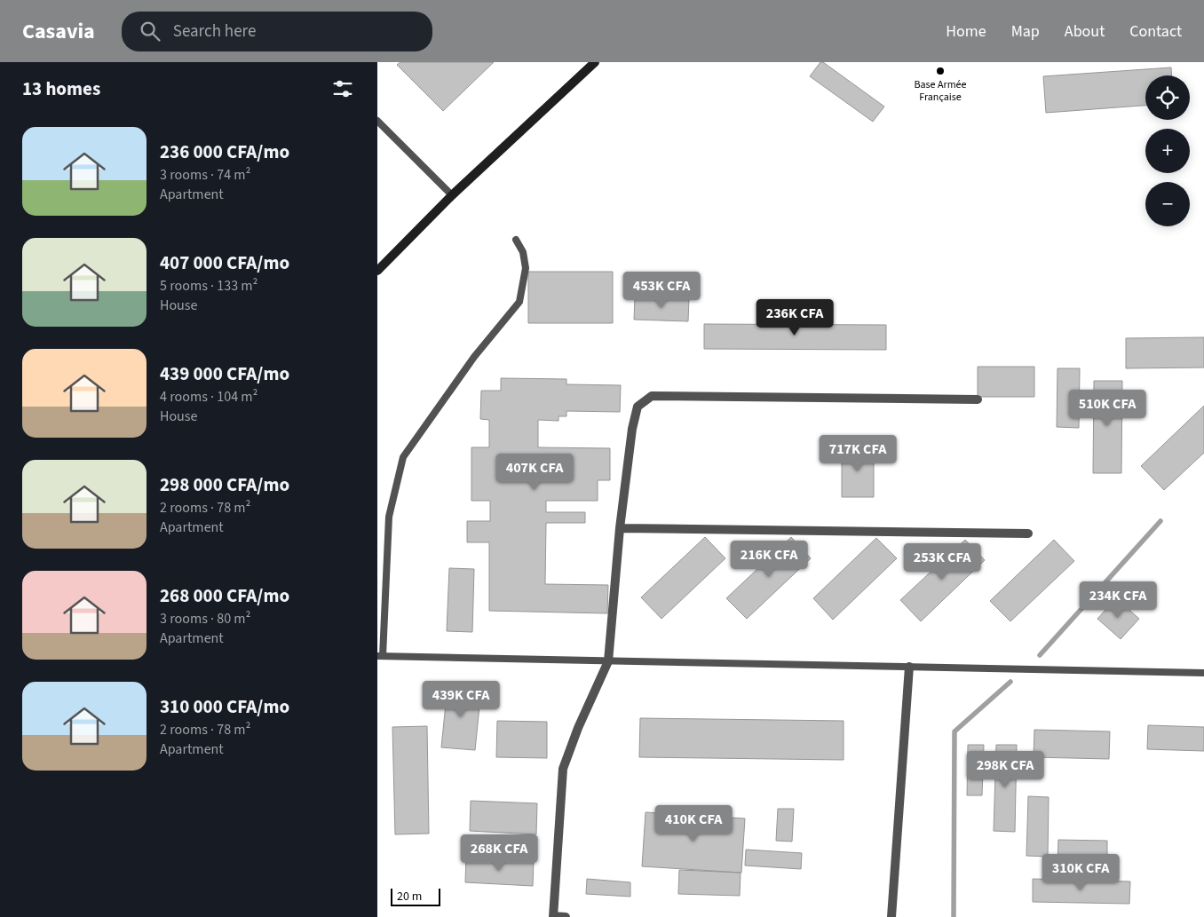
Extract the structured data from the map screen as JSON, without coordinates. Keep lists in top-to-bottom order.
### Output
{
  "places": ["Base Armée Française"],
  "scale_bar": "20 m",
  "page": {
    "header": "Casavia",
    "search": "Search here",
    "nav": [
      "Home",
      "Map",
      "About",
      "Contact"
    ],
    "heading": "13 homes",
    "map_buttons": ["+", "−"],
    "list": [
      {
        "name": "236 000 CFA/mo",
        "note": "3 rooms · 74 m² · Apartment"
      },
      {
        "name": "407 000 CFA/mo",
        "note": "5 rooms · 133 m² · House"
      },
      {
        "name": "439 000 CFA/mo",
        "note": "4 rooms · 104 m² · House"
      },
      {
        "name": "298 000 CFA/mo",
        "note": "2 rooms · 78 m² · Apartment"
      },
      {
        "name": "268 000 CFA/mo",
        "note": "3 rooms · 80 m² · Apartment"
      },
      {
        "name": "310 000 CFA/mo",
        "note": "2 rooms · 78 m² · Apartment"
      }
    ],
    "price": [
      "453K CFA",
      "236K CFA",
      "510K CFA",
      "717K CFA",
      "407K CFA",
      "216K CFA",
      "253K CFA",
      "234K CFA",
      "439K CFA",
      "298K CFA",
      "410K CFA",
      "268K CFA",
      "310K CFA"
    ],
    "scale": "20 m"
  }
}
